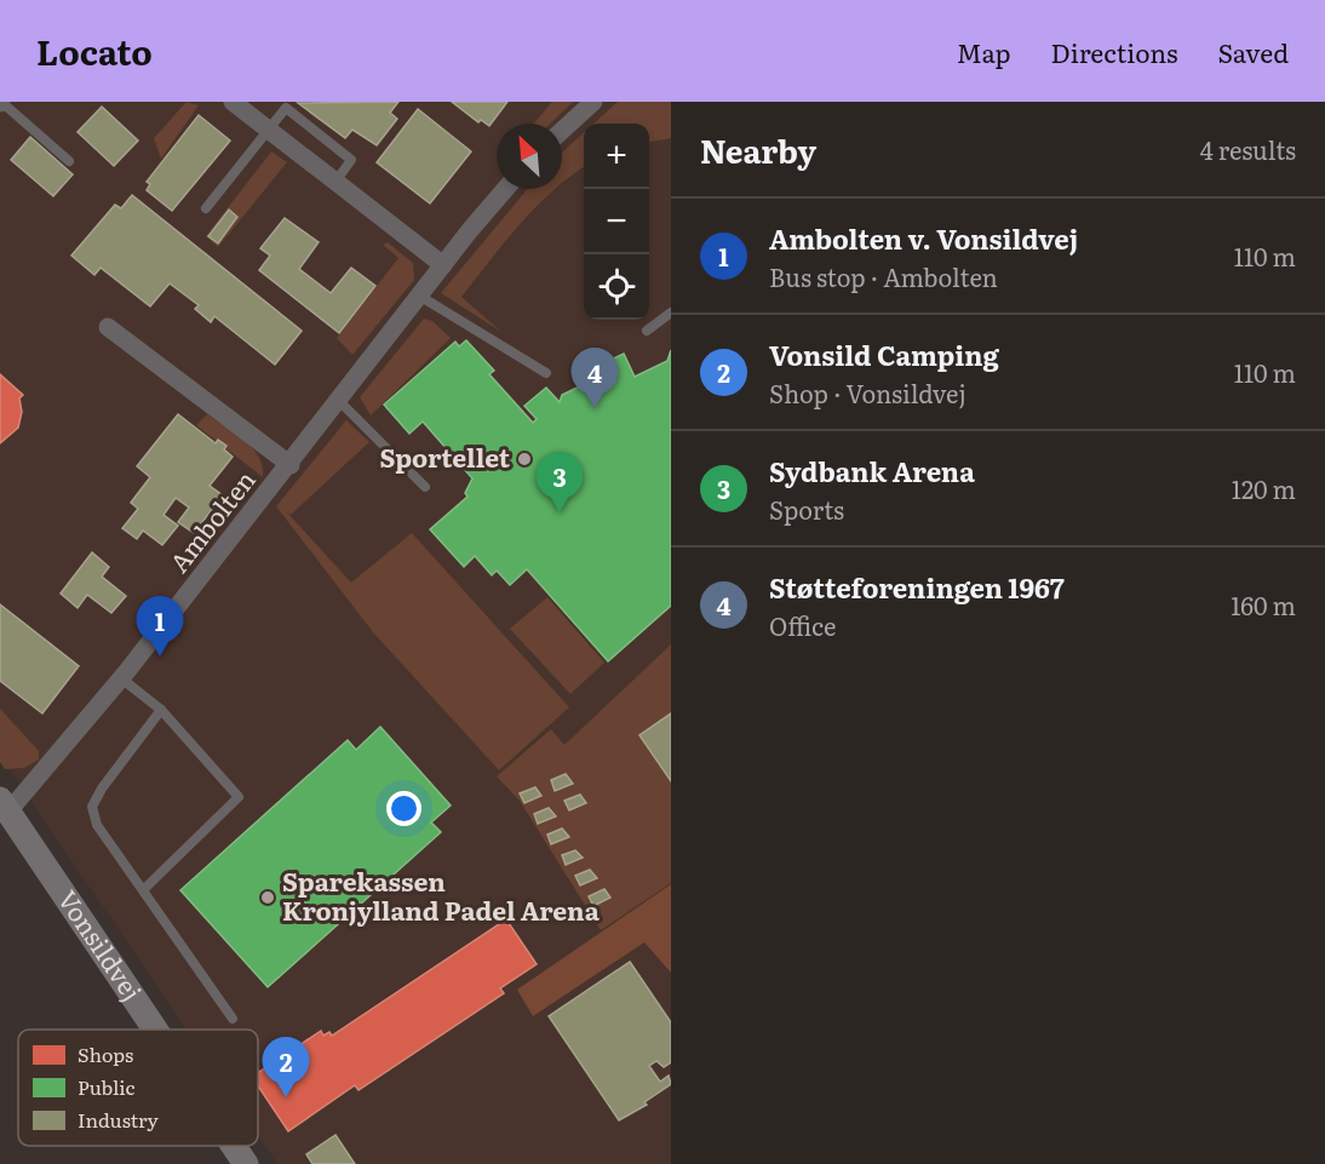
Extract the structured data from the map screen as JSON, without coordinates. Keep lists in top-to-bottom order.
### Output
{
  "streets": {
    "main road": ["Vonsildvej"],
    "street": ["Ambolten"]
  },
  "crossings": [
    ["Ambolten", "Vonsildvej"]
  ],
  "places": ["Sportellet", "Sparekassen Kronjylland Padel Arena"],
  "legend": ["Shops", "Public", "Industry"],
  "north": "top left",
  "page": {
    "header": "Locato",
    "nav": ["Map", "Directions", "Saved"],
    "heading": ["Nearby", "4 results"],
    "map_buttons": ["+", "−"],
    "list": [
      {
        "mark": "1",
        "name": "Ambolten v. Vonsildvej",
        "note": "Bus stop · Ambolten",
        "value": "110 m"
      },
      {
        "mark": "2",
        "name": "Vonsild Camping",
        "note": "Shop · Vonsildvej",
        "value": "110 m"
      },
      {
        "mark": "3",
        "name": "Sydbank Arena",
        "note": "Sports",
        "value": "120 m"
      },
      {
        "mark": "4",
        "name": "Støtteforeningen 1967",
        "note": "Office",
        "value": "160 m"
      }
    ],
    "pins": [
      "4",
      "3",
      "1",
      "2"
    ]
  }
}
